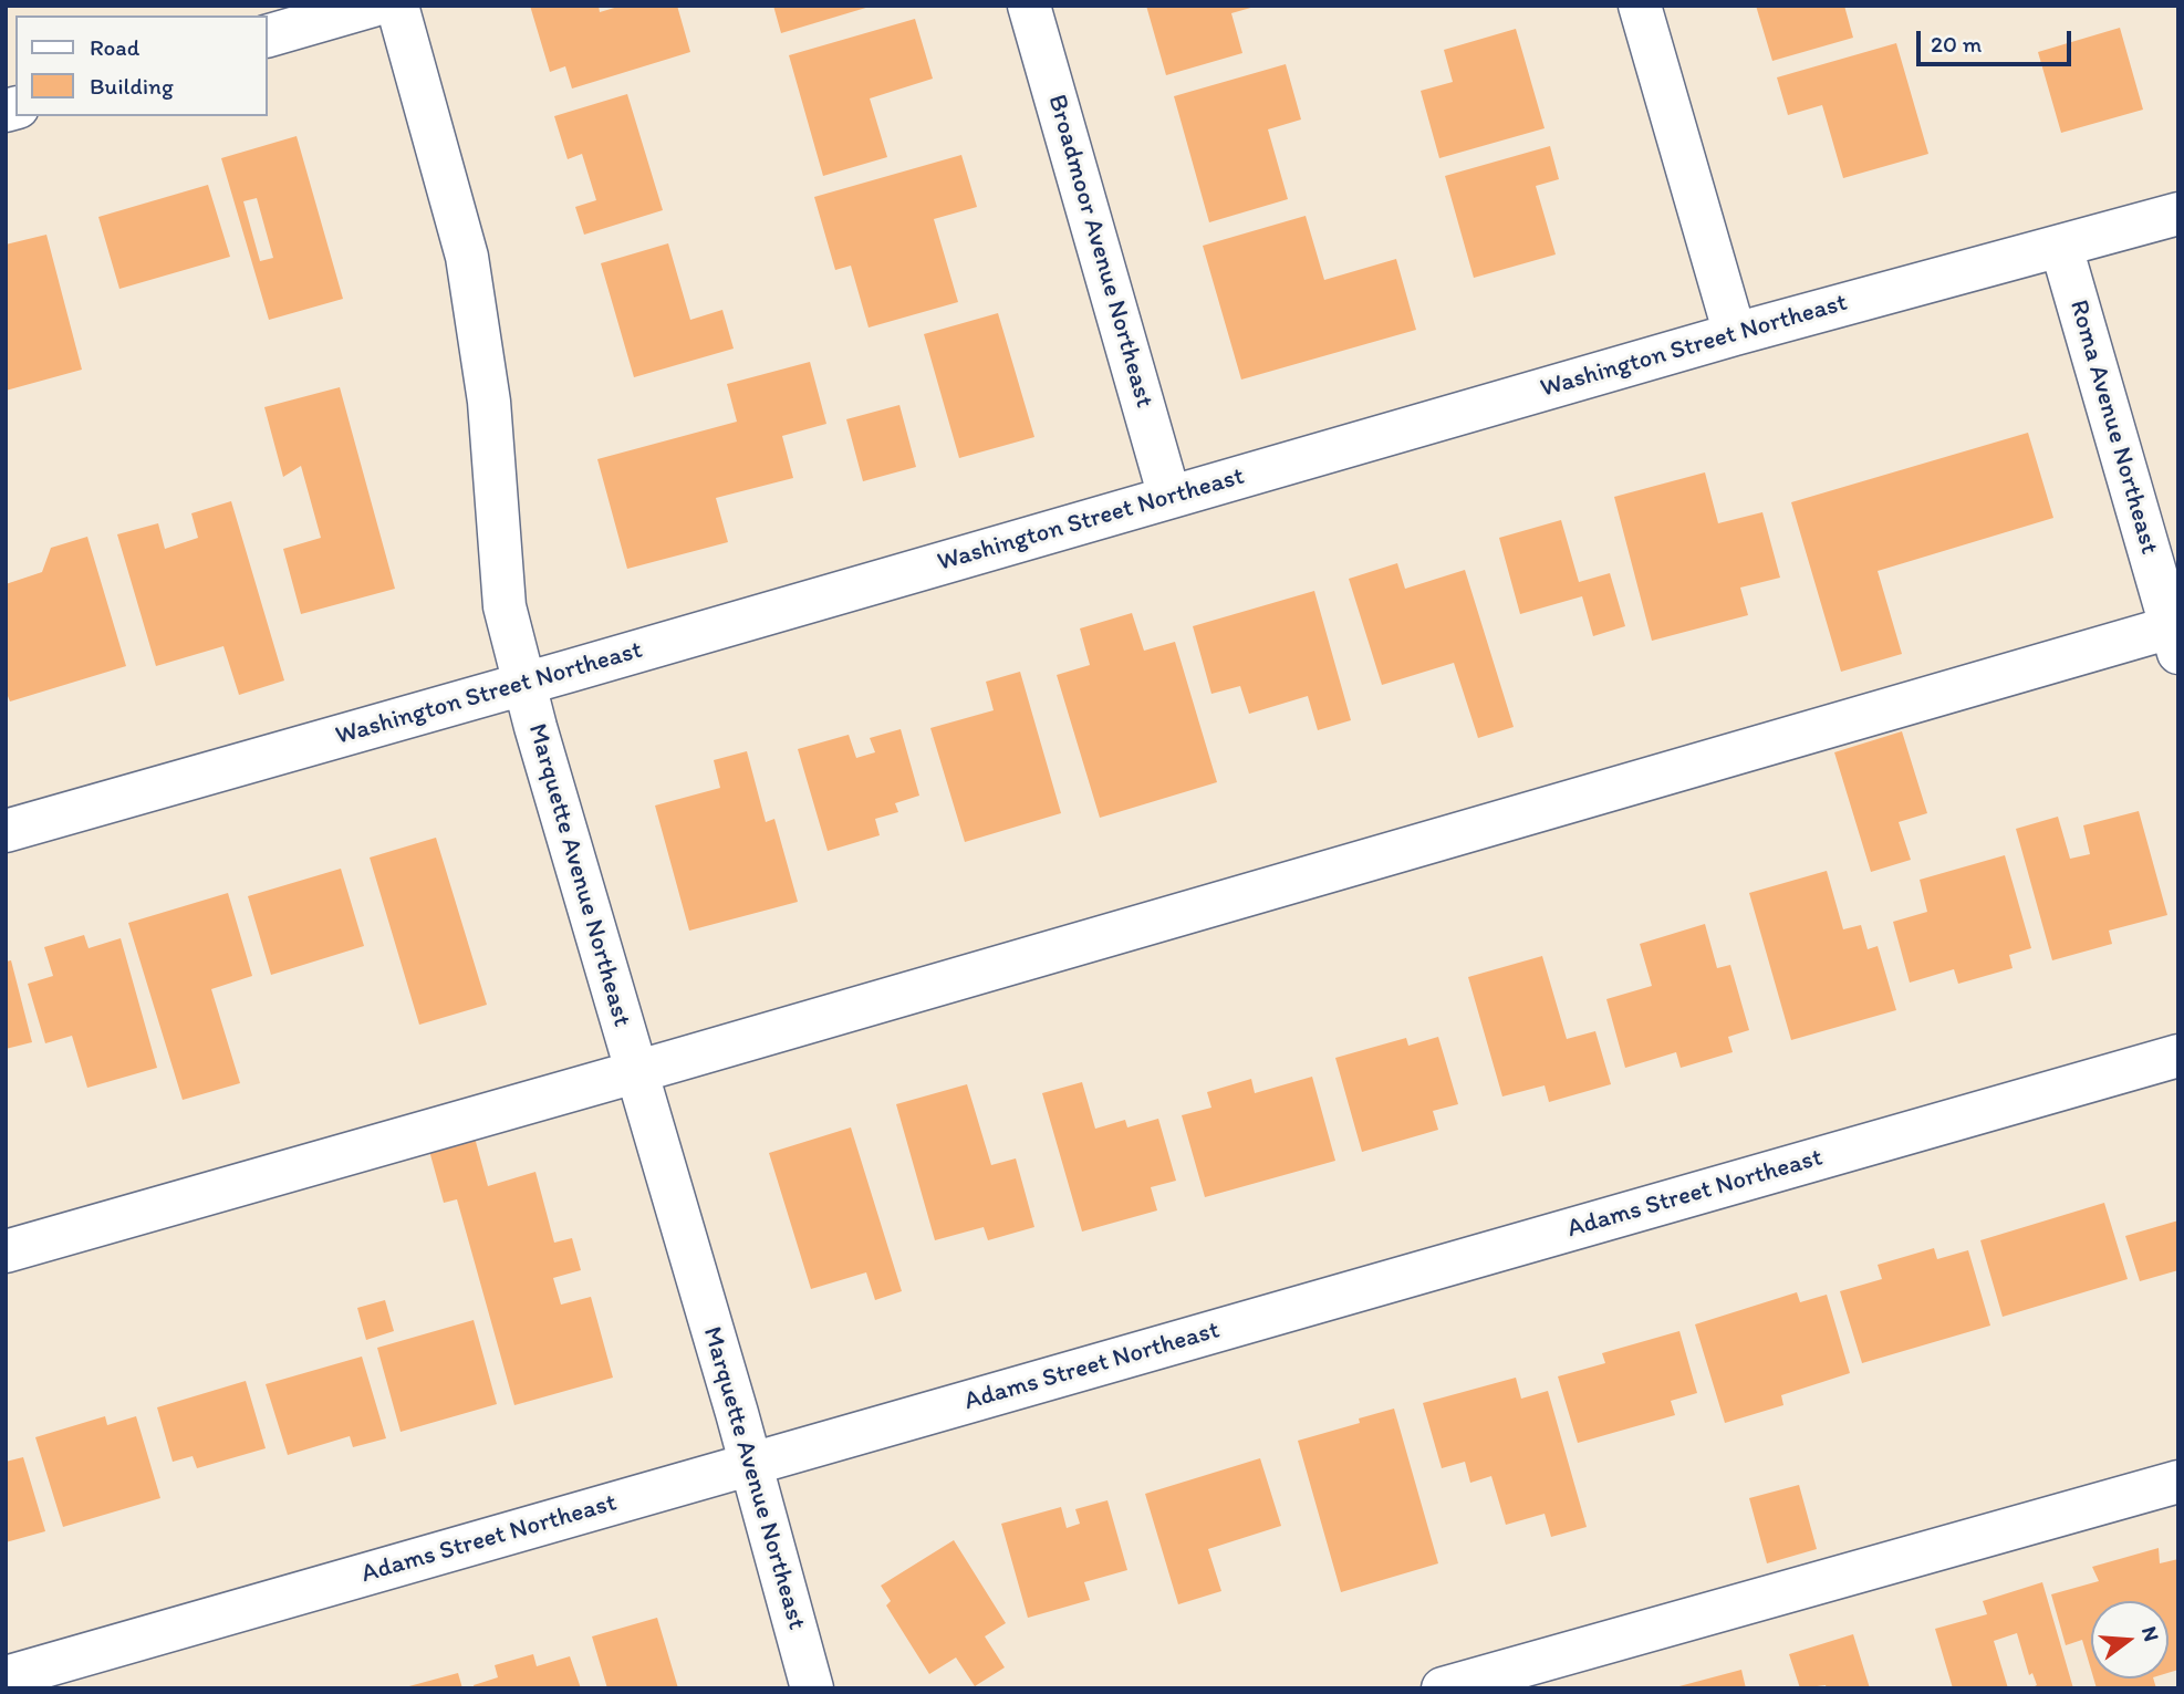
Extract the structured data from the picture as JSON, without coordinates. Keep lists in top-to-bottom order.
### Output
{
  "streets": {
    "street": [
      "Broadmoor Avenue Northeast",
      "Washington Street Northeast",
      "Roma Avenue Northeast",
      "Marquette Avenue Northeast",
      "Adams Street Northeast"
    ]
  },
  "crossings": [
    ["Broadmoor Avenue Northeast", "Washington Street Northeast"],
    ["Washington Street Northeast", "Roma Avenue Northeast"],
    ["Washington Street Northeast", "Marquette Avenue Northeast"],
    ["Marquette Avenue Northeast", "Adams Street Northeast"]
  ],
  "legend": ["Road", "Building"],
  "scale_bar": "20 m",
  "north": "right"
}
